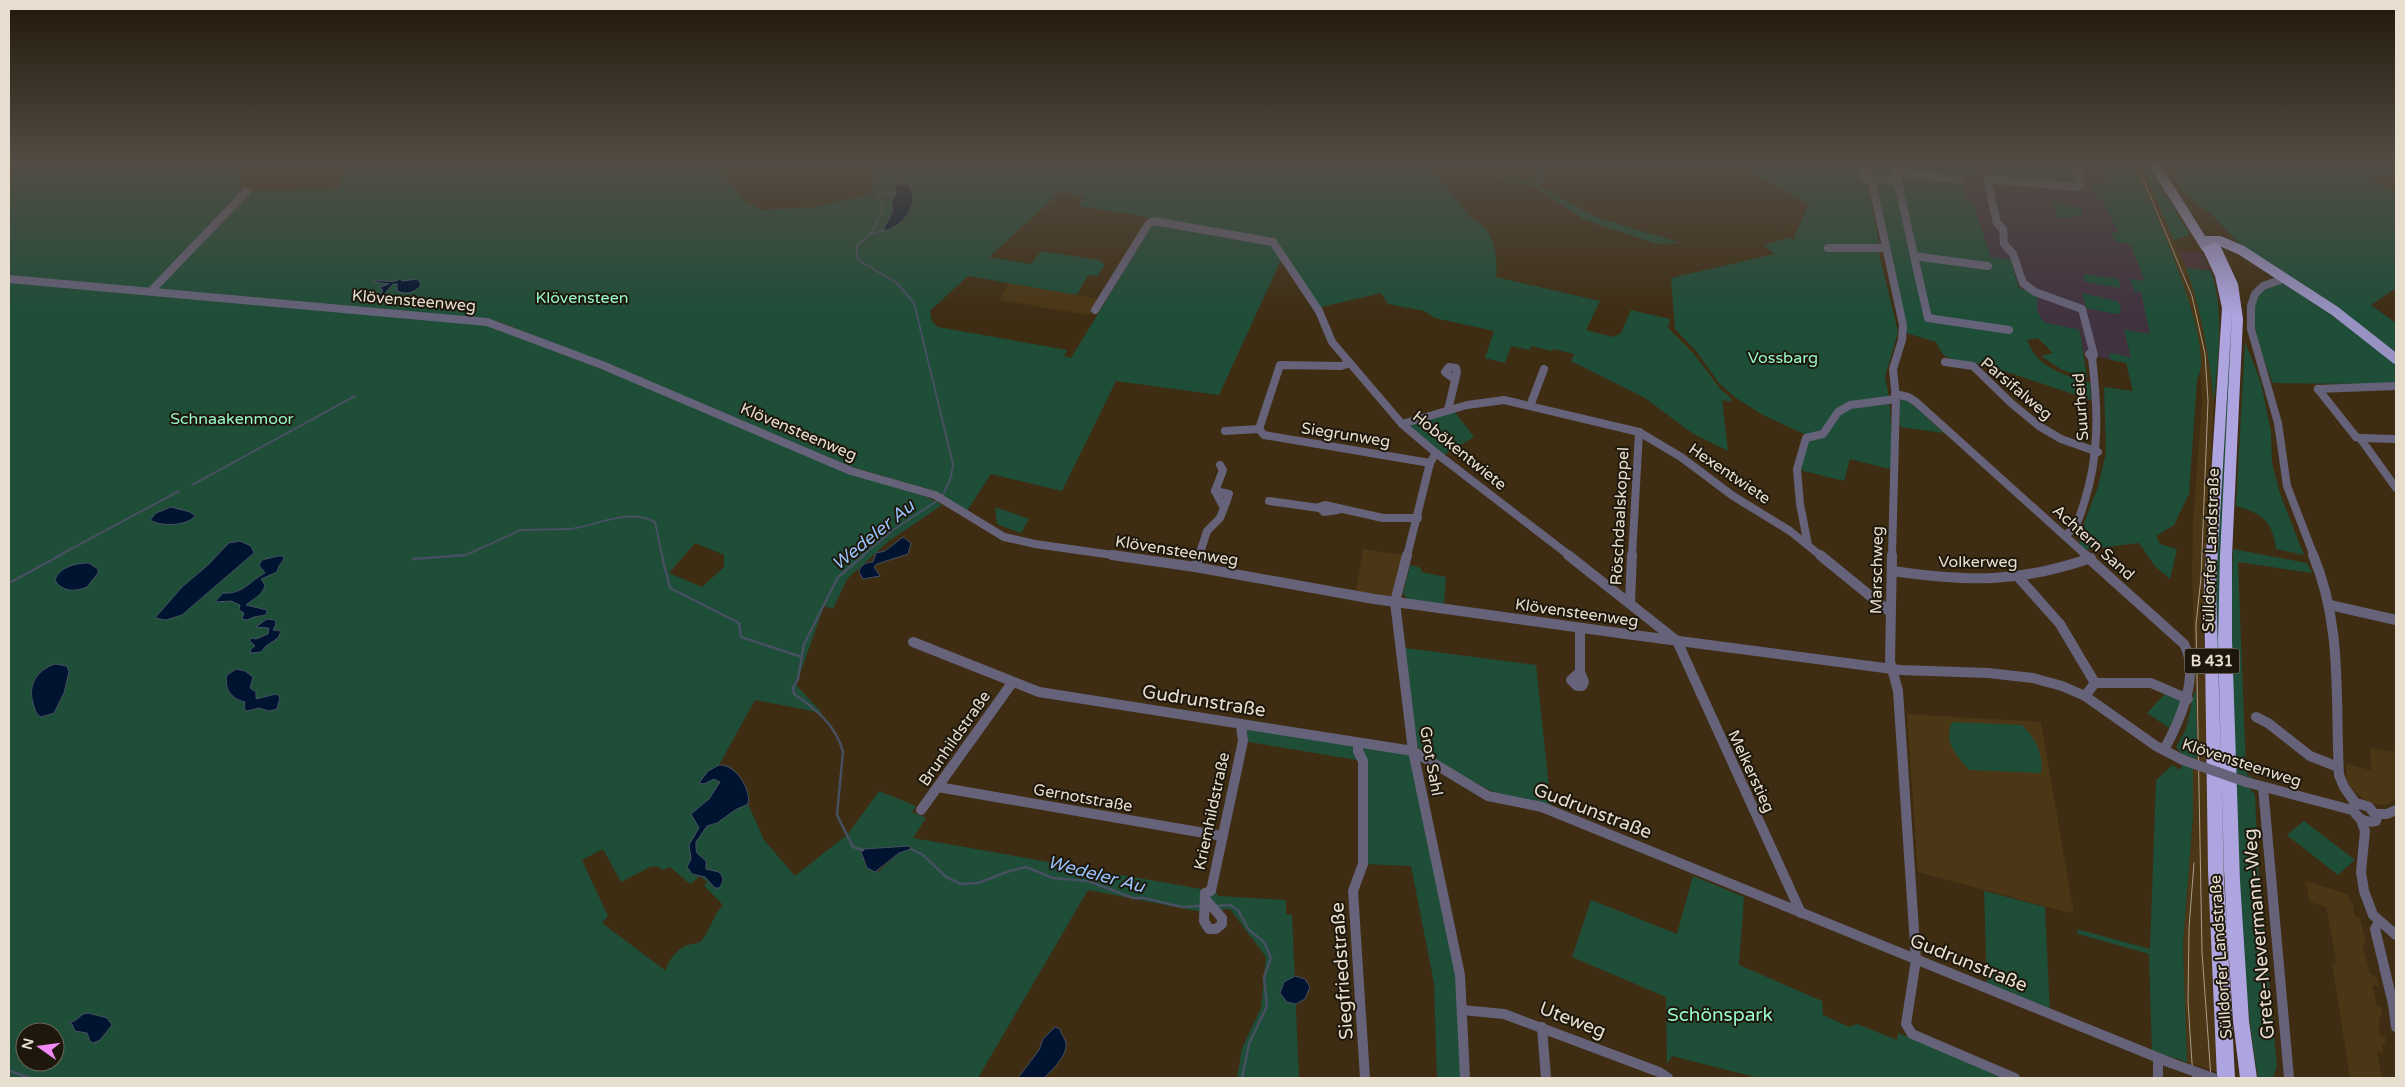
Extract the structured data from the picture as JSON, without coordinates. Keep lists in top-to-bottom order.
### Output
{
  "streets": {
    "highway": ["Sülldorfer Landstraße", "B 431"],
    "street": [
      "Klövensteenweg",
      "Parsifalweg",
      "Suurheid",
      "Siegrunweg",
      "Hobökentwiete",
      "Hexentwiete",
      "Röschdaalskoppel",
      "Achtern Sand",
      "Volkerweg",
      "Marschweg",
      "Gudrunstraße",
      "Brunhildstraße",
      "Grot Sahl",
      "Melkerstieg",
      "Gernotstraße",
      "Kriemhildstraße",
      "Grete-Nevermann-Weg",
      "Siegfriedstraße",
      "Uteweg"
    ]
  },
  "crossings": [
    ["Klövensteenweg", "Hobökentwiete"],
    ["Klövensteenweg", "Achtern Sand"],
    ["Klövensteenweg", "Marschweg"],
    ["Klövensteenweg", "Grot Sahl"],
    ["Klövensteenweg", "Melkerstieg"],
    ["Klövensteenweg", "Grete-Nevermann-Weg"],
    ["Parsifalweg", "Suurheid"],
    ["Suurheid", "Achtern Sand"],
    ["Siegrunweg", "Grot Sahl"],
    ["Hobökentwiete", "Hexentwiete"],
    ["Hobökentwiete", "Röschdaalskoppel"],
    ["Hobökentwiete", "Grot Sahl"],
    ["Hobökentwiete", "Melkerstieg"],
    ["Hexentwiete", "Röschdaalskoppel"],
    ["Hexentwiete", "Marschweg"],
    ["Achtern Sand", "Volkerweg"],
    ["Achtern Sand", "Marschweg"],
    ["Volkerweg", "Marschweg"],
    ["Marschweg", "Gudrunstraße"],
    ["Gudrunstraße", "Brunhildstraße"],
    ["Gudrunstraße", "Grot Sahl"],
    ["Gudrunstraße", "Melkerstieg"],
    ["Gudrunstraße", "Kriemhildstraße"],
    ["Gudrunstraße", "Siegfriedstraße"],
    ["Brunhildstraße", "Gernotstraße"],
    ["Grot Sahl", "Uteweg"],
    ["Gernotstraße", "Kriemhildstraße"]
  ],
  "water": ["Wedeler Au"],
  "parks": [
    "Klövensteen",
    "Vossbarg",
    "Schnaakenmoor",
    "Schönspark"
  ],
  "north": "left"
}
